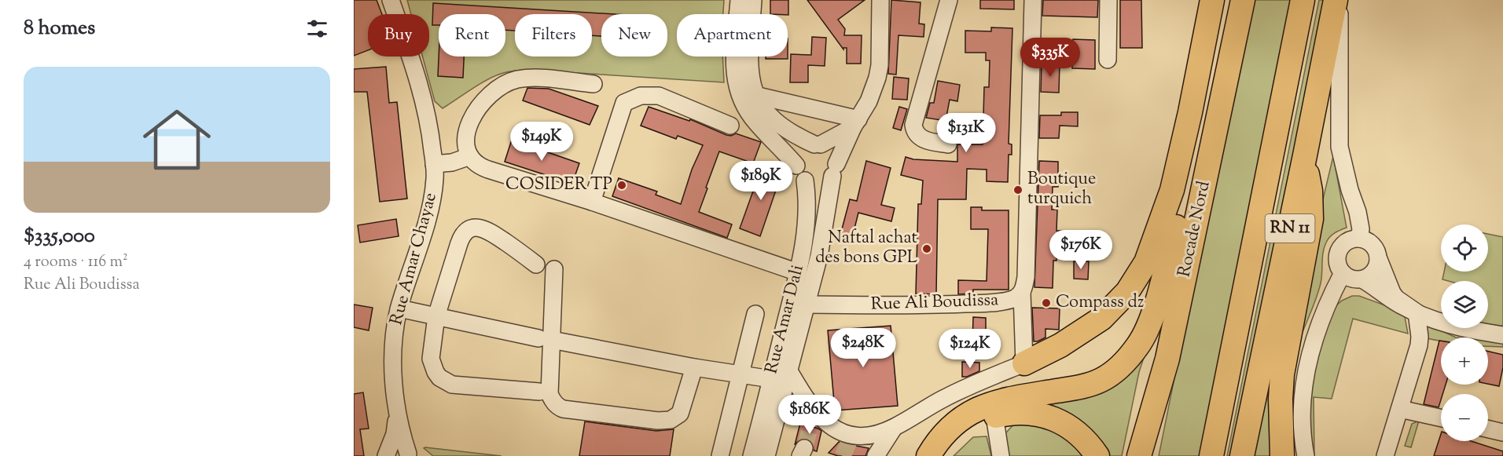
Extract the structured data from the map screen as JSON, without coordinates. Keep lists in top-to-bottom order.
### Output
{
  "streets": {
    "highway": ["RN 11", "Rocade Nord"],
    "street": ["Rue Amar Chayae", "Rue Ali Boudissa", "Rue Amar Dali"]
  },
  "crossings": [
    ["Rue Ali Boudissa", "Rue Amar Dali"]
  ],
  "places": [
    "COSIDER TP",
    "Boutique turquich",
    "Naftal achat des bons GPL",
    "Compass dz"
  ],
  "page": {
    "heading": "8 homes",
    "chip": [
      "Buy",
      "Rent",
      "Filters",
      "New",
      "Apartment"
    ],
    "price": [
      "$335K",
      "$131K",
      "$149K",
      "$189K",
      "$176K",
      "$248K",
      "$124K",
      "$186K"
    ],
    "list": [
      {
        "name": "$335,000",
        "note": "4 rooms · 116 m² · Rue Ali Boudissa"
      }
    ],
    "map_buttons": ["+", "−"]
  }
}
